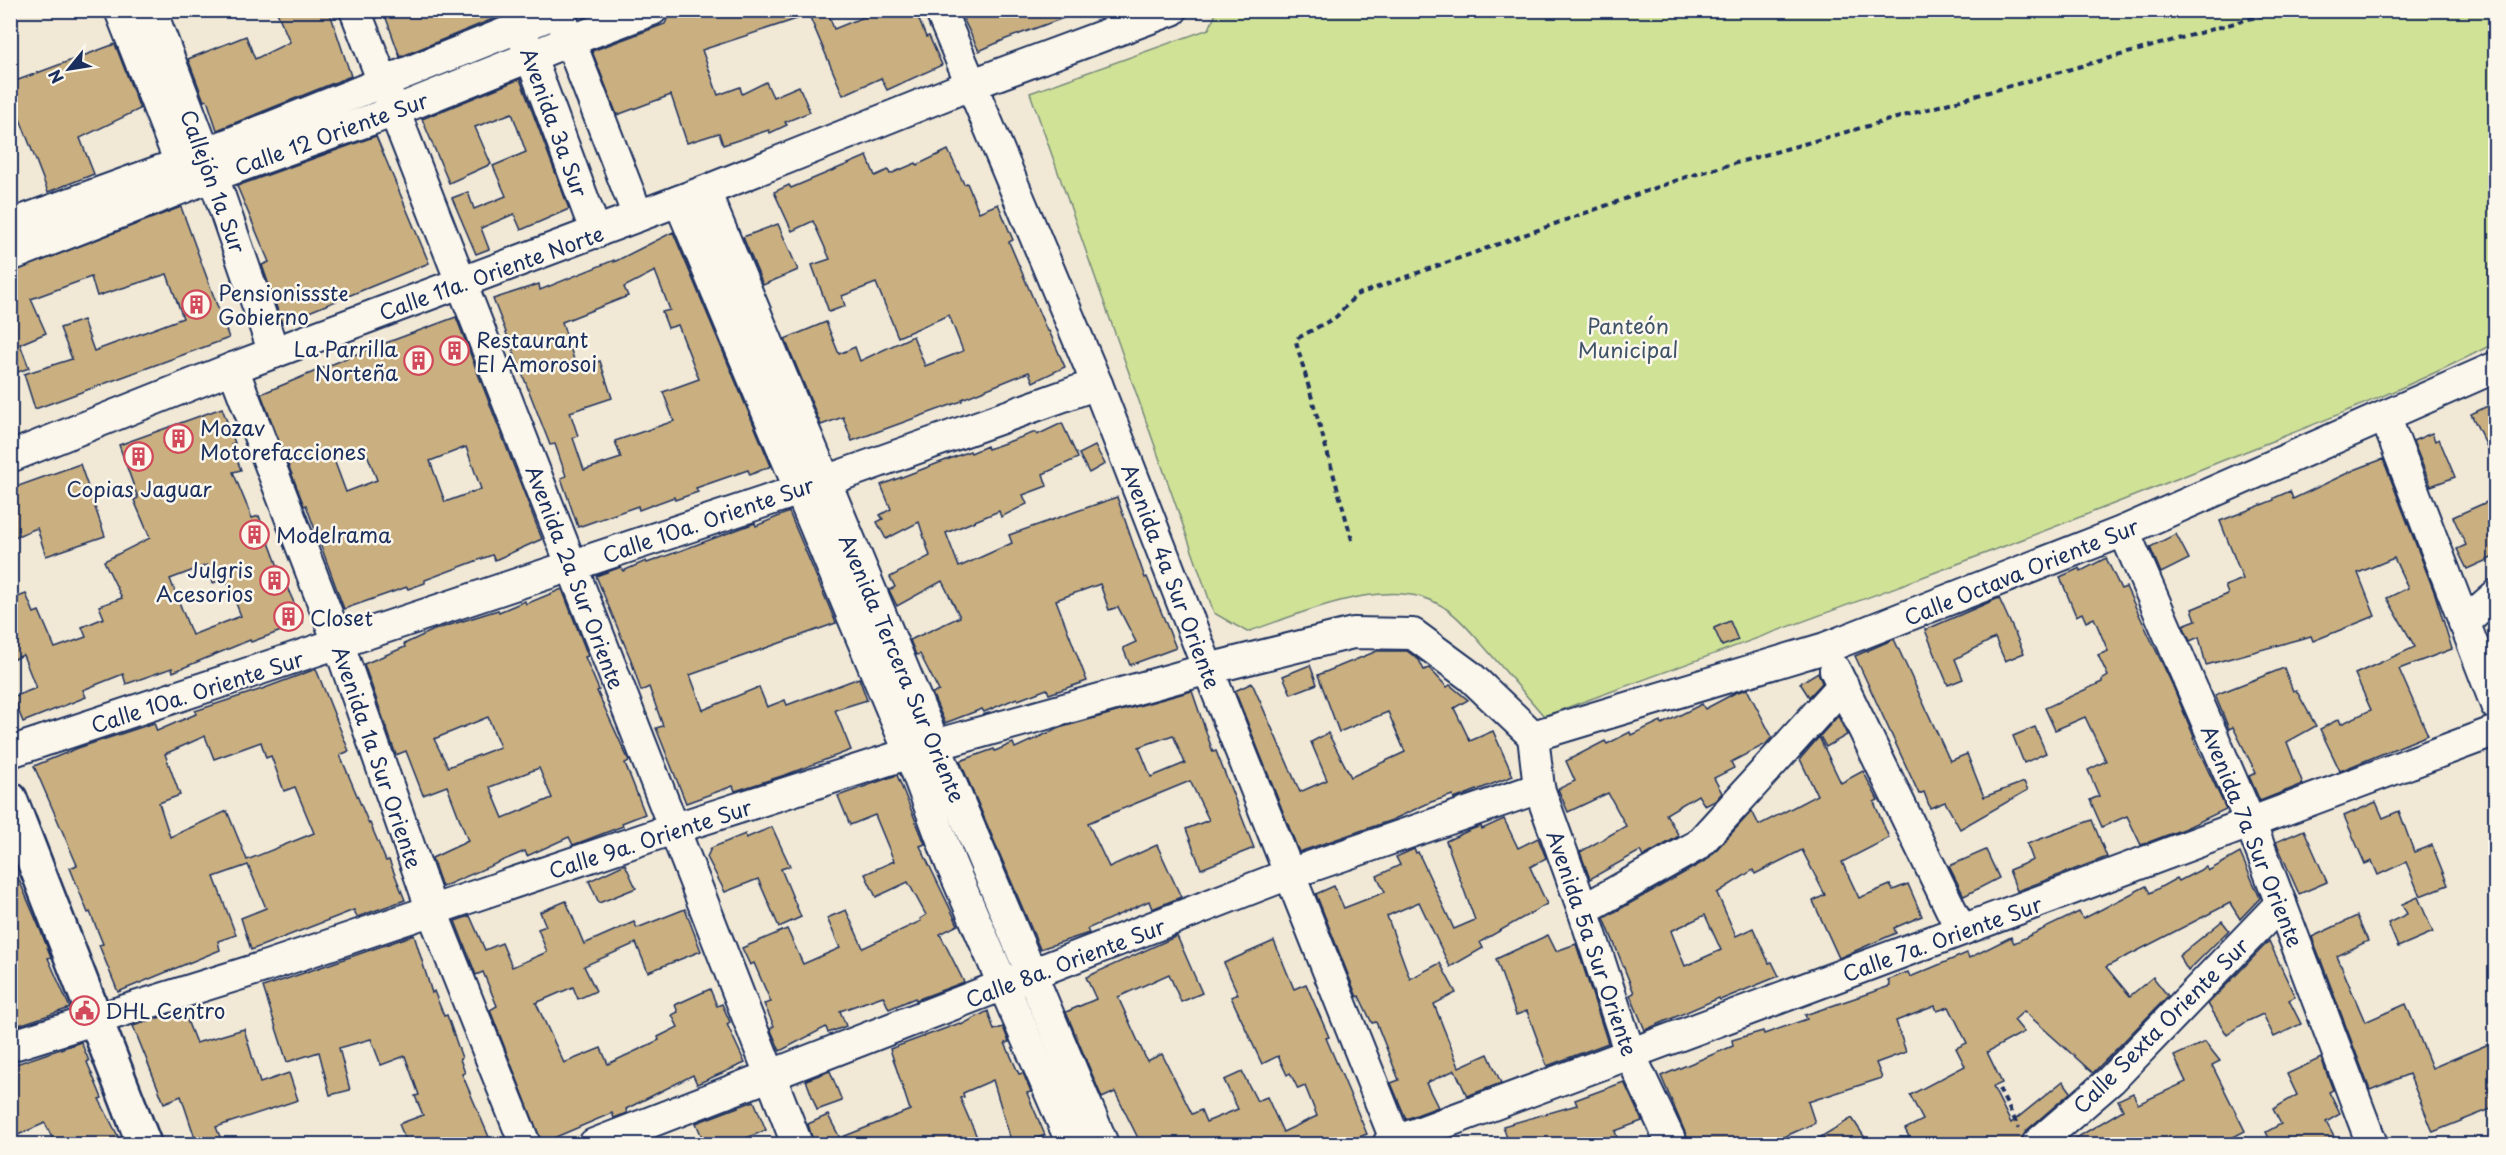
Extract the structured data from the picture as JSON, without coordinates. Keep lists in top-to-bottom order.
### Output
{
  "streets": {
    "street": [
      "Avenida 3a Sur",
      "Calle 12 Oriente Sur",
      "Callejón 1a Sur",
      "Calle 11a. Oriente Norte",
      "Calle 10a. Oriente Sur",
      "Calle Octava Oriente Sur",
      "Avenida 4a Sur Oriente",
      "Avenida 2a Sur Oriente",
      "Avenida Tercera Sur Oriente",
      "Avenida 1a Sur Oriente",
      "Avenida 7a Sur Oriente",
      "Calle 9a. Oriente Sur",
      "Calle 7a. Oriente Sur",
      "Avenida 5a Sur Oriente",
      "Calle 8a. Oriente Sur",
      "Calle Sexta Oriente Sur"
    ]
  },
  "crossings": [
    ["Avenida 3a Sur", "Calle 12 Oriente Sur"],
    ["Avenida 3a Sur", "Calle 11a. Oriente Norte"],
    ["Calle 12 Oriente Sur", "Callejón 1a Sur"],
    ["Calle 12 Oriente Sur", "Avenida 2a Sur Oriente"],
    ["Callejón 1a Sur", "Calle 11a. Oriente Norte"],
    ["Calle 11a. Oriente Norte", "Avenida 4a Sur Oriente"],
    ["Calle 11a. Oriente Norte", "Avenida 2a Sur Oriente"],
    ["Calle 11a. Oriente Norte", "Avenida Tercera Sur Oriente"],
    ["Calle 11a. Oriente Norte", "Avenida 1a Sur Oriente"],
    ["Calle 10a. Oriente Sur", "Avenida 4a Sur Oriente"],
    ["Calle 10a. Oriente Sur", "Avenida 2a Sur Oriente"],
    ["Calle 10a. Oriente Sur", "Avenida Tercera Sur Oriente"],
    ["Calle 10a. Oriente Sur", "Avenida 1a Sur Oriente"],
    ["Calle Octava Oriente Sur", "Avenida 7a Sur Oriente"],
    ["Calle Octava Oriente Sur", "Calle 9a. Oriente Sur"],
    ["Calle Octava Oriente Sur", "Avenida 5a Sur Oriente"],
    ["Avenida 4a Sur Oriente", "Calle 9a. Oriente Sur"],
    ["Avenida 4a Sur Oriente", "Calle 7a. Oriente Sur"],
    ["Avenida 4a Sur Oriente", "Calle 8a. Oriente Sur"],
    ["Avenida 2a Sur Oriente", "Calle 9a. Oriente Sur"],
    ["Avenida 2a Sur Oriente", "Calle 8a. Oriente Sur"],
    ["Avenida Tercera Sur Oriente", "Calle 9a. Oriente Sur"],
    ["Avenida Tercera Sur Oriente", "Calle 8a. Oriente Sur"],
    ["Avenida 1a Sur Oriente", "Calle 9a. Oriente Sur"],
    ["Avenida 7a Sur Oriente", "Calle 7a. Oriente Sur"],
    ["Avenida 7a Sur Oriente", "Calle Sexta Oriente Sur"],
    ["Calle 9a. Oriente Sur", "Avenida 5a Sur Oriente"],
    ["Calle 7a. Oriente Sur", "Avenida 5a Sur Oriente"],
    ["Avenida 5a Sur Oriente", "Calle 8a. Oriente Sur"]
  ],
  "parks": ["Panteón Municipal"],
  "places": {
    "building": [
      "Pensionissste Gobierno",
      "Restaurant El Amorosoi",
      "La Parrilla Norteña",
      "Mozav Motorefacciones",
      "Copias Jaguar",
      "Modelrama",
      "Julgris Acesorios",
      "Closet"
    ],
    "public building": ["DHL Centro"]
  },
  "north": "bottom left"
}
